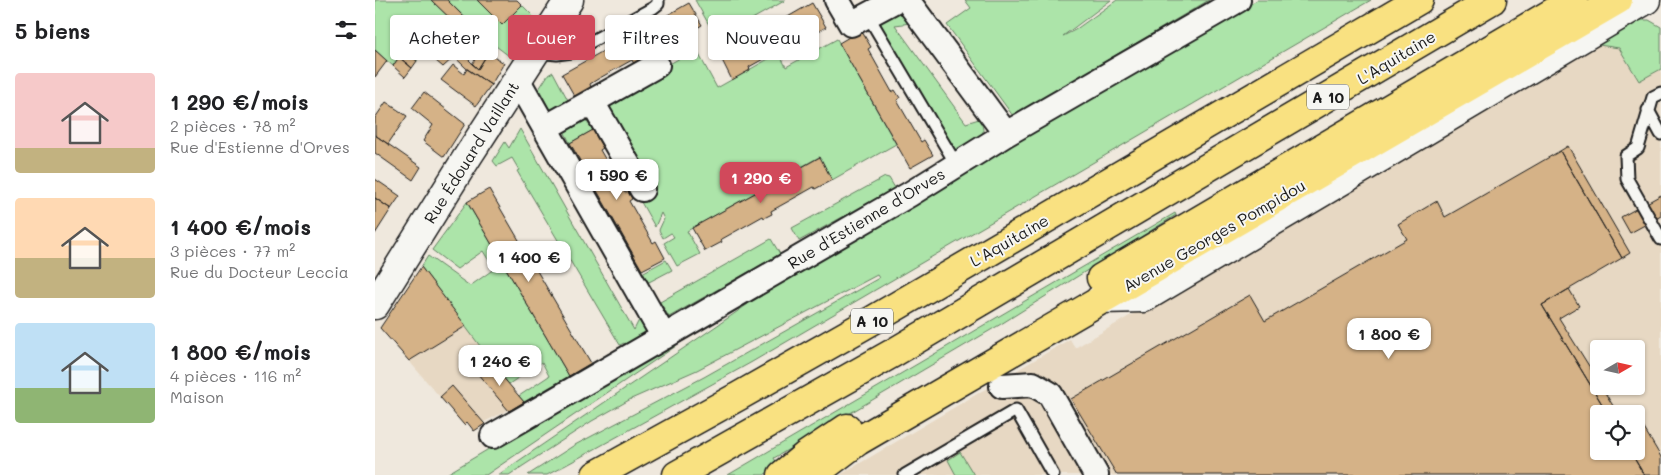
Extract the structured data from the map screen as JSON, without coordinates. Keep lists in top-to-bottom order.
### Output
{
  "streets": {
    "main road": ["L'Aquitaine", "A 10", "Avenue Georges Pompidou"],
    "street": ["Rue Édouard Vaillant", "Rue d'Estienne d'Orves"]
  },
  "north": "right",
  "page": {
    "heading": "5 biens",
    "chip": [
      "Acheter",
      "Louer",
      "Filtres",
      "Nouveau"
    ],
    "list": [
      {
        "name": "1 290 €/mois",
        "note": "2 pièces · 78 m² · Rue d'Estienne d'Orves"
      },
      {
        "name": "1 400 €/mois",
        "note": "3 pièces · 77 m² · Rue du Docteur Leccia"
      },
      {
        "name": "1 800 €/mois",
        "note": "4 pièces · 116 m² · Maison"
      }
    ],
    "price": [
      "1 590 €",
      "1 290 €",
      "1 400 €",
      "1 800 €",
      "1 240 €"
    ]
  }
}
